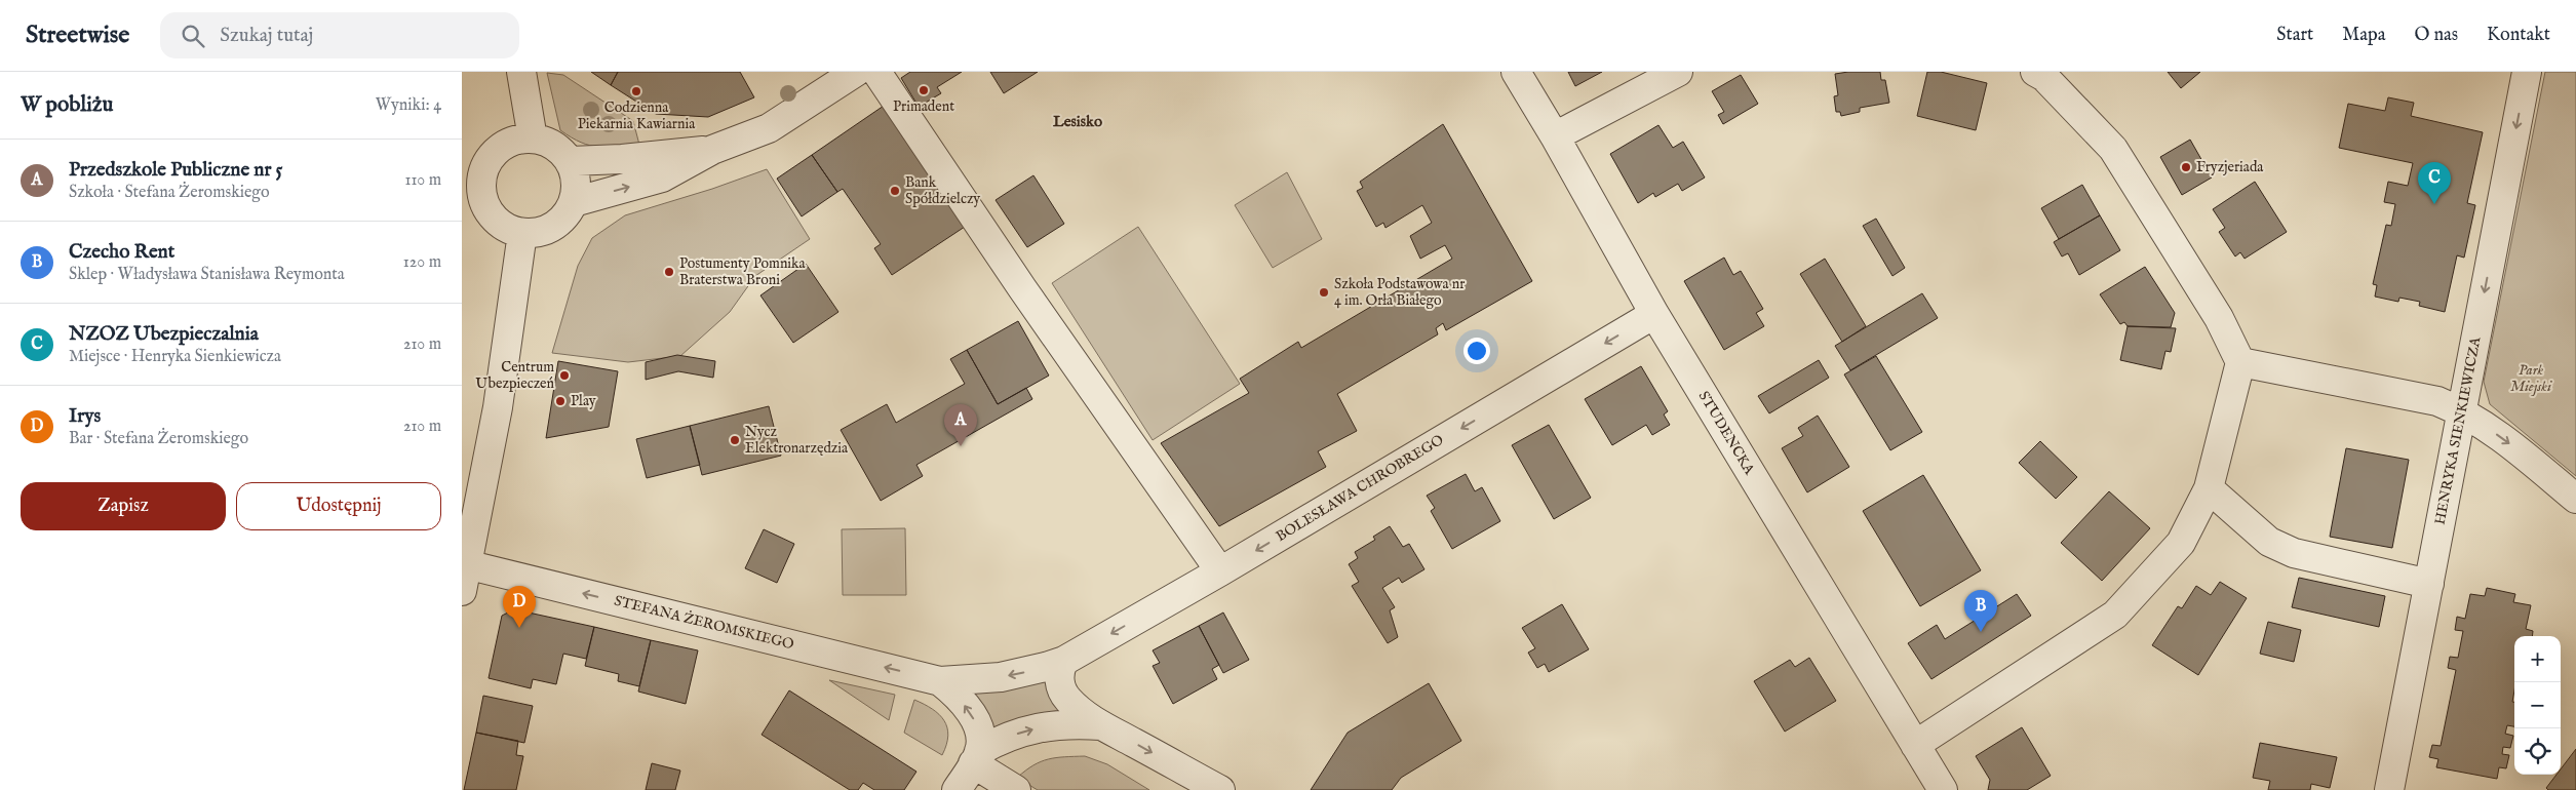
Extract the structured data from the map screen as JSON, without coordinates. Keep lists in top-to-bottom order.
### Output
{
  "streets": {
    "street": [
      "HENRYKA SIENKIEWICZA",
      "STUDENCKA",
      "BOLESŁAWA CHROBREGO",
      "STEFANA ŻEROMSKIEGO"
    ]
  },
  "crossings": [
    ["STUDENCKA", "BOLESŁAWA CHROBREGO"],
    ["BOLESŁAWA CHROBREGO", "STEFANA ŻEROMSKIEGO"]
  ],
  "one_way": ["HENRYKA SIENKIEWICZA", "BOLESŁAWA CHROBREGO", "STEFANA ŻEROMSKIEGO"],
  "districts": ["Lesisko"],
  "parks": ["Park Miejski"],
  "places": [
    "Primadent",
    "Codzienna Piekarnia Kawiarnia",
    "Fryzjeriada",
    "Bank Spółdzielczy",
    "Postumenty Pomnika Braterstwa Broni",
    "Szkoła Podstawowa nr 4 im. Orła Białego",
    "Centrum Ubezpieczeń",
    "Play",
    "Nycz Elektronarzędzia"
  ],
  "page": {
    "header": "Streetwise",
    "search": "Szukaj tutaj",
    "nav": [
      "Start",
      "Mapa",
      "O nas",
      "Kontakt"
    ],
    "heading": ["W pobliżu", "Wyniki: 4"],
    "list": [
      {
        "mark": "A",
        "name": "Przedszkole Publiczne nr 5",
        "note": "Szkoła · Stefana Żeromskiego",
        "value": "110 m"
      },
      {
        "mark": "B",
        "name": "Czecho Rent",
        "note": "Sklep · Władysława Stanisława Reymonta",
        "value": "120 m"
      },
      {
        "mark": "C",
        "name": "NZOZ Ubezpieczalnia",
        "note": "Miejsce · Henryka Sienkiewicza",
        "value": "210 m"
      },
      {
        "mark": "D",
        "name": "Irys",
        "note": "Bar · Stefana Żeromskiego",
        "value": "210 m"
      }
    ],
    "pins": [
      "C",
      "A",
      "D",
      "B"
    ],
    "buttons": ["Zapisz", "Udostępnij"],
    "map_buttons": ["+", "−"]
  }
}
